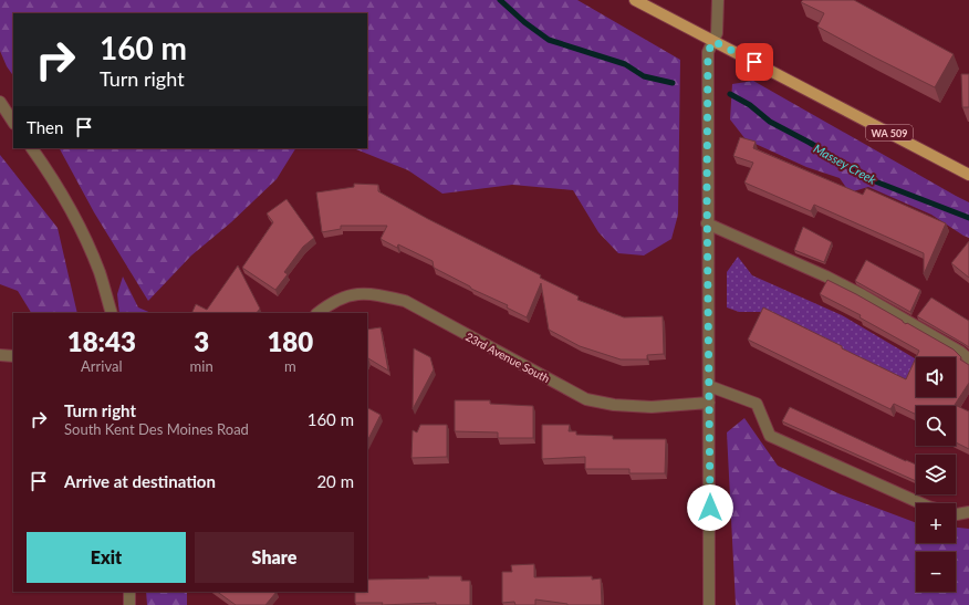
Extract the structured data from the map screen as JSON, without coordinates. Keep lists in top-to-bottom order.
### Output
{
  "streets": {
    "main road": ["WA 509"],
    "street": ["23rd Avenue South"]
  },
  "water": ["Massey Creek"],
  "page": {
    "turn": ["160 m", "Turn right"],
    "then": "Then",
    "eta": [
      "18:43",
      "Arrival",
      "3",
      "min",
      "180",
      "m"
    ],
    "map_buttons": ["+", "−"],
    "list": [
      {
        "name": "Turn right",
        "note": "South Kent Des Moines Road",
        "value": "160 m"
      },
      {
        "name": "Arrive at destination",
        "value": "20 m"
      }
    ],
    "buttons": ["Exit", "Share"]
  }
}
